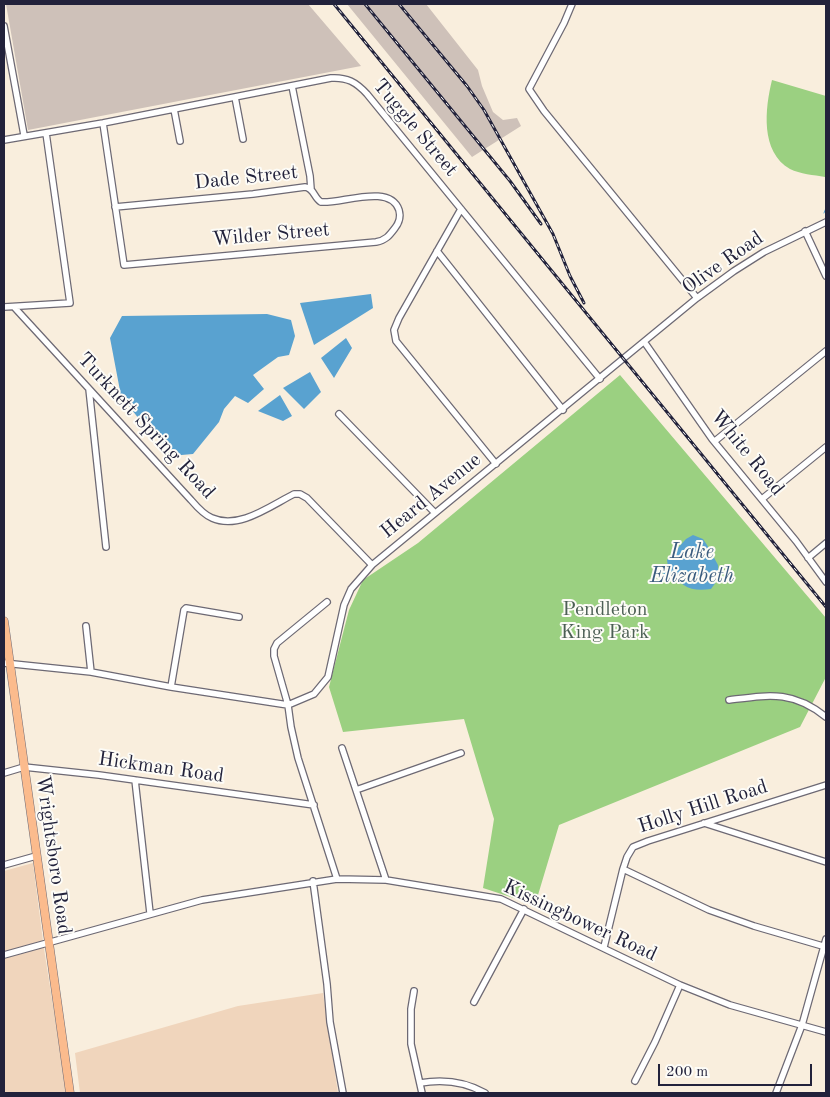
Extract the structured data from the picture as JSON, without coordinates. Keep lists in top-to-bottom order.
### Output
{
  "streets": {
    "main road": ["Wrightsboro Road"],
    "street": [
      "Tuggle Street",
      "Dade Street",
      "Wilder Street",
      "Olive Road",
      "Turknett Spring Road",
      "White Road",
      "Heard Avenue",
      "Hickman Road",
      "Holly Hill Road",
      "Kissingbower Road"
    ]
  },
  "crossings": [
    ["Tuggle Street", "Heard Avenue"],
    ["Dade Street", "Wilder Street"],
    ["Olive Road", "White Road"],
    ["Olive Road", "Heard Avenue"],
    ["Turknett Spring Road", "Heard Avenue"],
    ["White Road", "Heard Avenue"],
    ["Hickman Road", "Wrightsboro Road"],
    ["Holly Hill Road", "Kissingbower Road"],
    ["Wrightsboro Road", "Kissingbower Road"]
  ],
  "water": ["Lake Elizabeth"],
  "parks": ["Pendleton King Park"],
  "scale_bar": "200 m"
}
